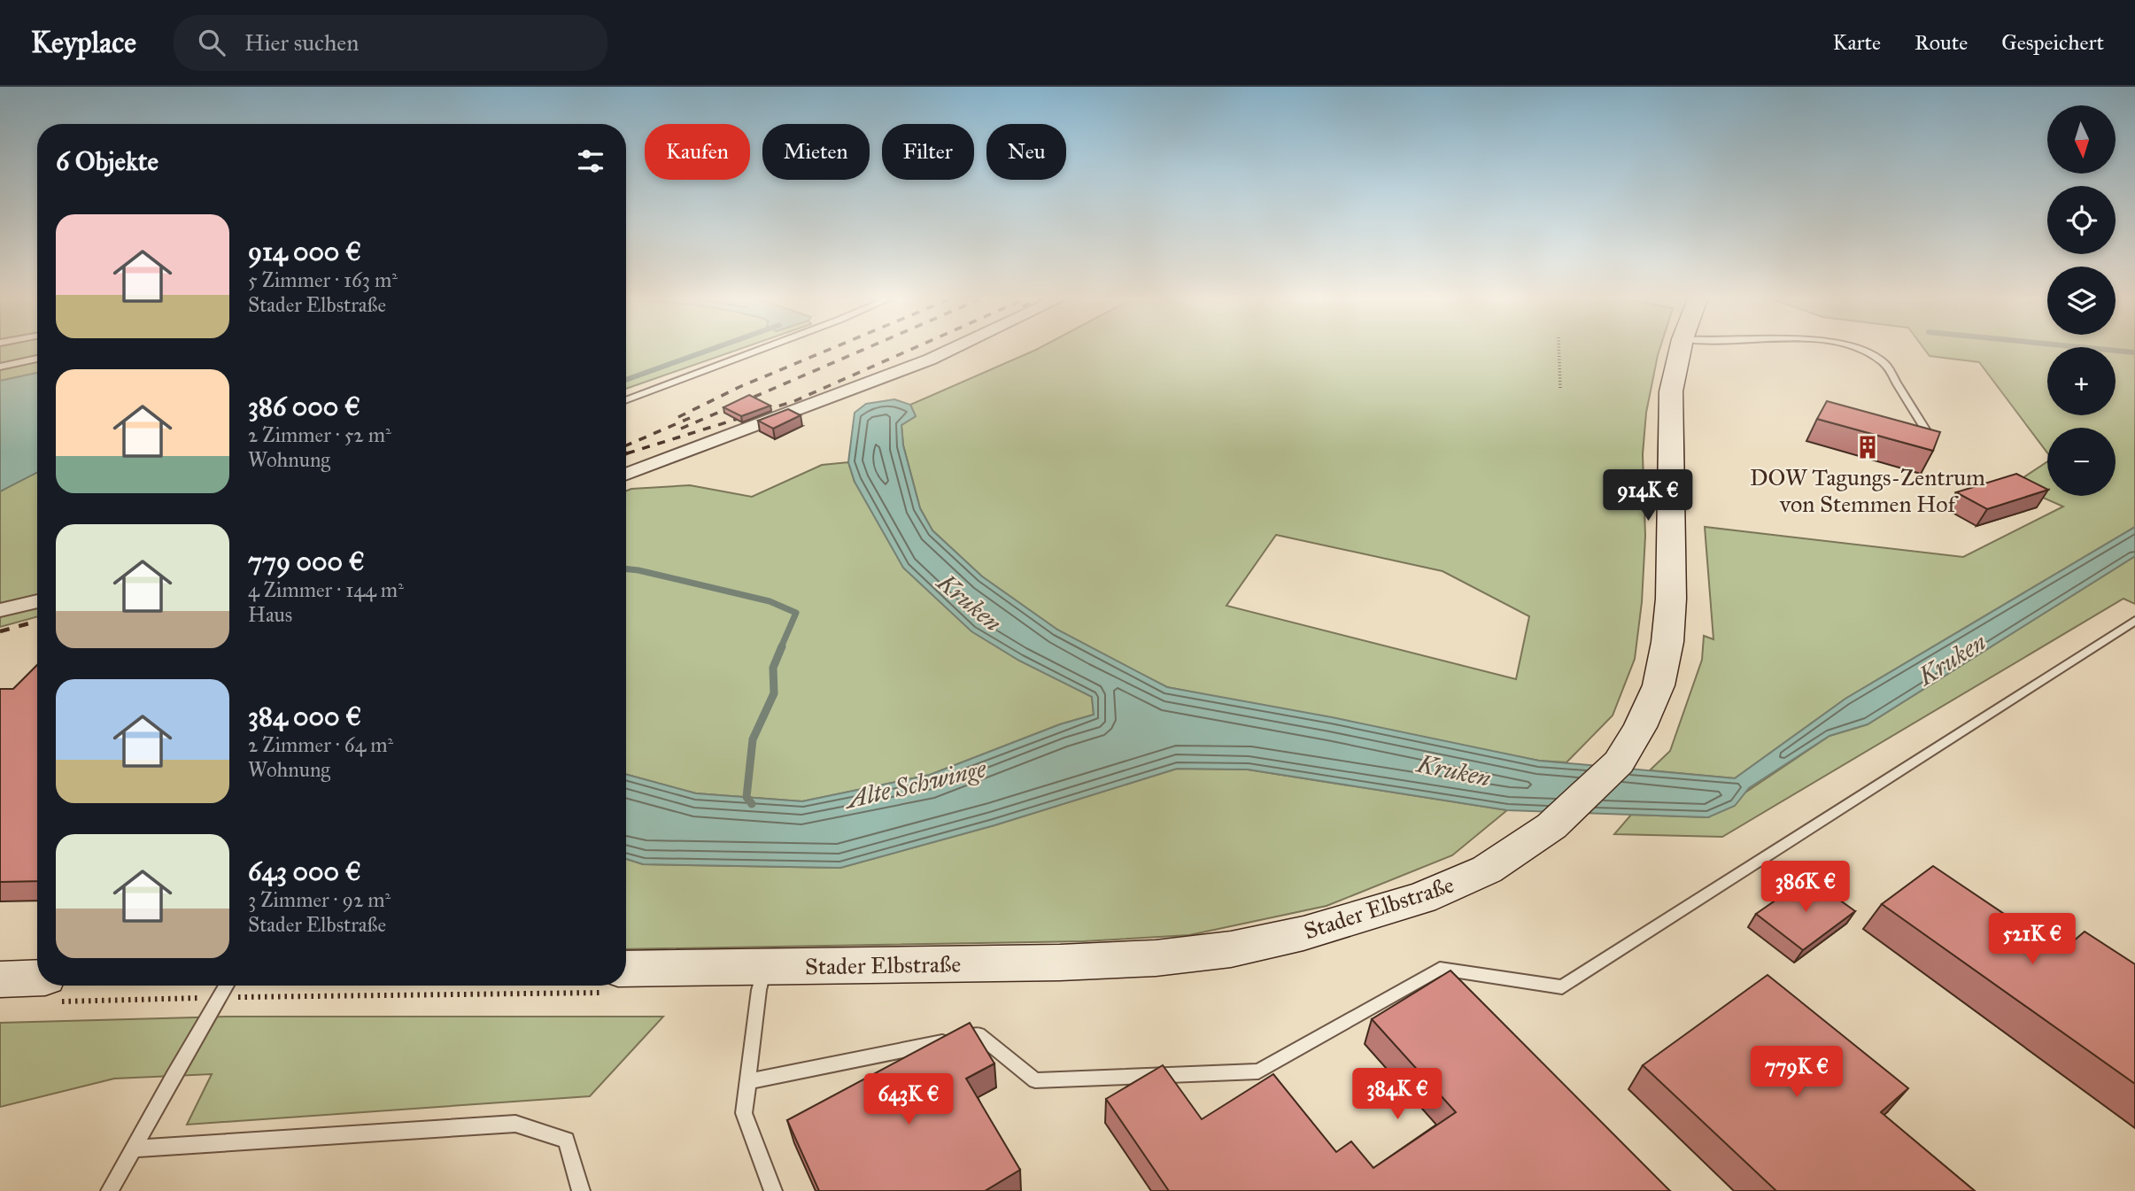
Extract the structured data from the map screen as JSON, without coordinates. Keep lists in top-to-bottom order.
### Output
{
  "streets": {
    "street": ["Stader Elbstraße"]
  },
  "water": ["Kruken", "Alte Schwinge"],
  "places": {
    "building": ["DOW Tagungs-Zentrum von Stemmen Hof"]
  },
  "north": "bottom",
  "page": {
    "header": "Keyplace",
    "search": "Hier suchen",
    "nav": ["Karte", "Route", "Gespeichert"],
    "map_buttons": ["+", "−"],
    "chip": [
      "Kaufen",
      "Mieten",
      "Filter",
      "Neu"
    ],
    "heading": "6 Objekte",
    "list": [
      {
        "name": "914 000 €",
        "note": "5 Zimmer · 163 m² · Stader Elbstraße"
      },
      {
        "name": "386 000 €",
        "note": "2 Zimmer · 52 m² · Wohnung"
      },
      {
        "name": "779 000 €",
        "note": "4 Zimmer · 144 m² · Haus"
      },
      {
        "name": "384 000 €",
        "note": "2 Zimmer · 64 m² · Wohnung"
      },
      {
        "name": "643 000 €",
        "note": "3 Zimmer · 92 m² · Stader Elbstraße"
      }
    ],
    "price": [
      "914K €",
      "386K €",
      "521K €",
      "779K €",
      "384K €",
      "643K €"
    ]
  }
}
